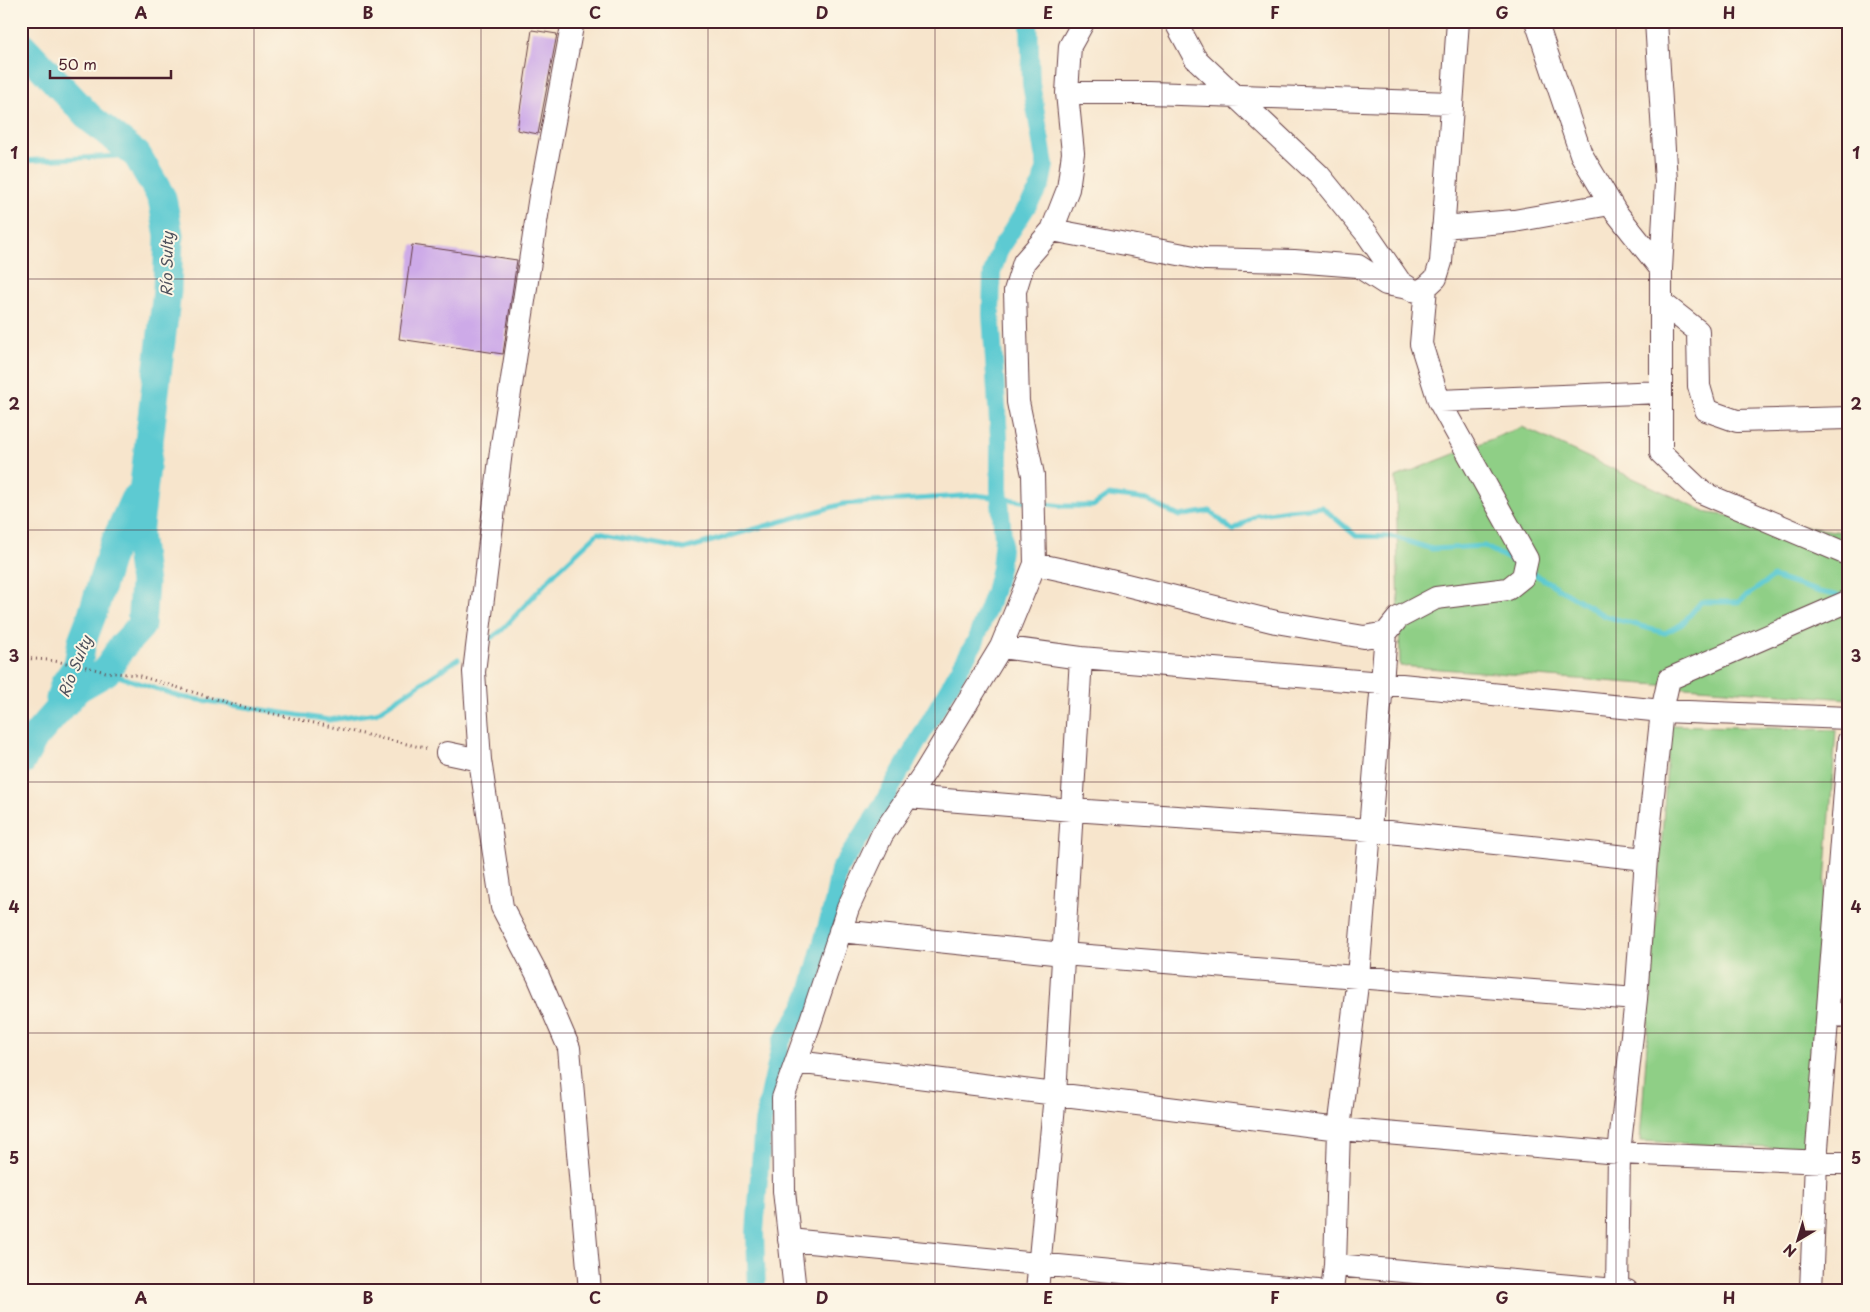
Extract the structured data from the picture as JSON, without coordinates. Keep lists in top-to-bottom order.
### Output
{
  "water": ["Río Sulty"],
  "scale_bar": "50 m",
  "north": "bottom left",
  "grid": {
    "columns": [
      "A",
      "B",
      "C",
      "D",
      "E",
      "F",
      "G",
      "H"
    ],
    "rows": [
      "1",
      "2",
      "3",
      "4",
      "5"
    ]
  }
}
